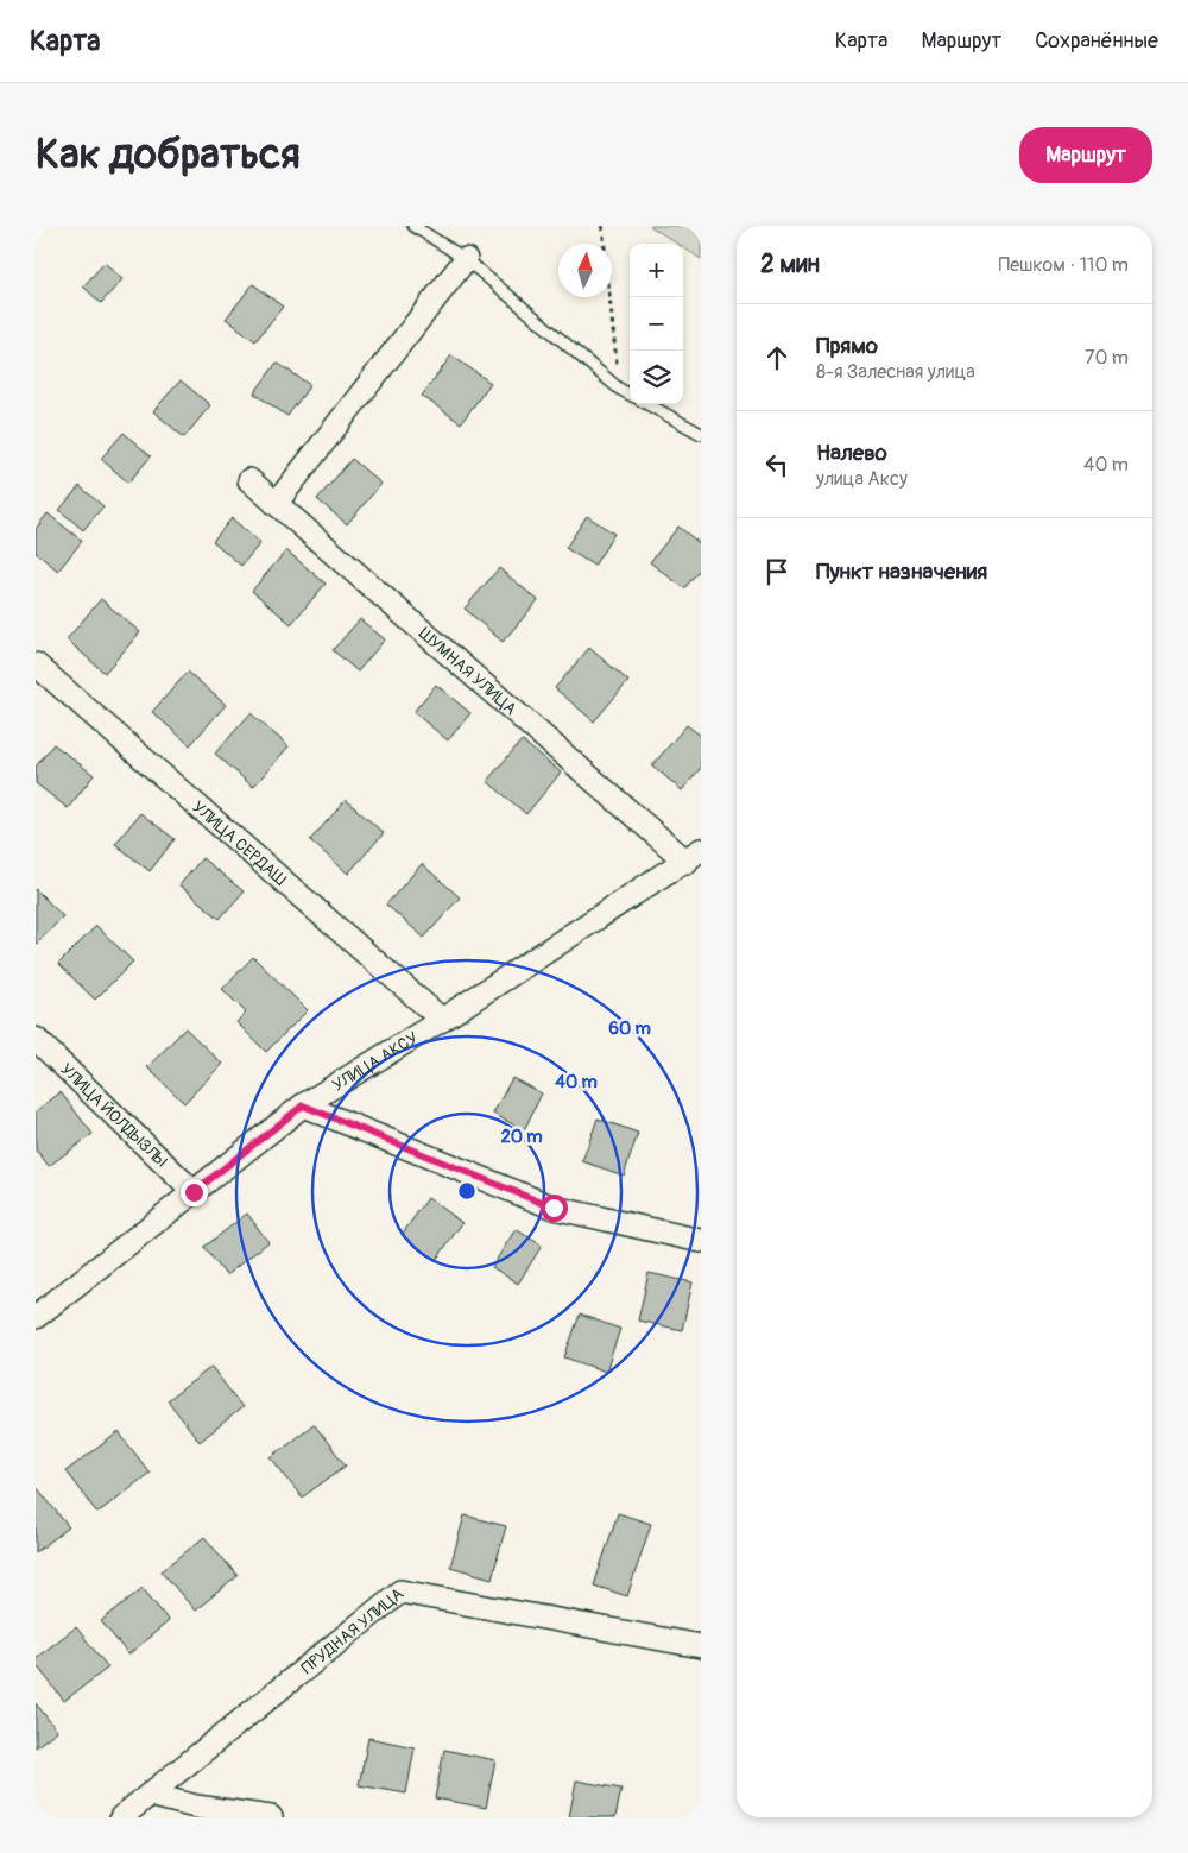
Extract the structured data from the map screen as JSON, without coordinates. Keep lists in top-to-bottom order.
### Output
{
  "streets": {
    "street": [
      "ШУМНАЯ УЛИЦА",
      "УЛИЦА СЕРДАШ",
      "УЛИЦА АКСУ",
      "УЛИЦА ЙОЛДЫЗЛЫ",
      "ПРУДНАЯ УЛИЦА"
    ]
  },
  "crossings": [
    ["ШУМНАЯ УЛИЦА", "УЛИЦА АКСУ"],
    ["УЛИЦА СЕРДАШ", "УЛИЦА АКСУ"],
    ["УЛИЦА АКСУ", "УЛИЦА ЙОЛДЫЗЛЫ"]
  ],
  "north": "top",
  "page": {
    "header": "Карта",
    "nav": ["Карта", "Маршрут", "Сохранённые"],
    "buttons": "Маршрут",
    "title": "Как добраться",
    "heading": ["2 мин", "Пешком · 110 m"],
    "map_buttons": ["+", "−"],
    "list": [
      ["Прямо", "8-я Залесная улица", "70 m"],
      ["Налево", "улица Аксу", "40 m"],
      "Пункт назначения"
    ]
  },
  "rings": ["60 m", "40 m", "20 m"]
}
